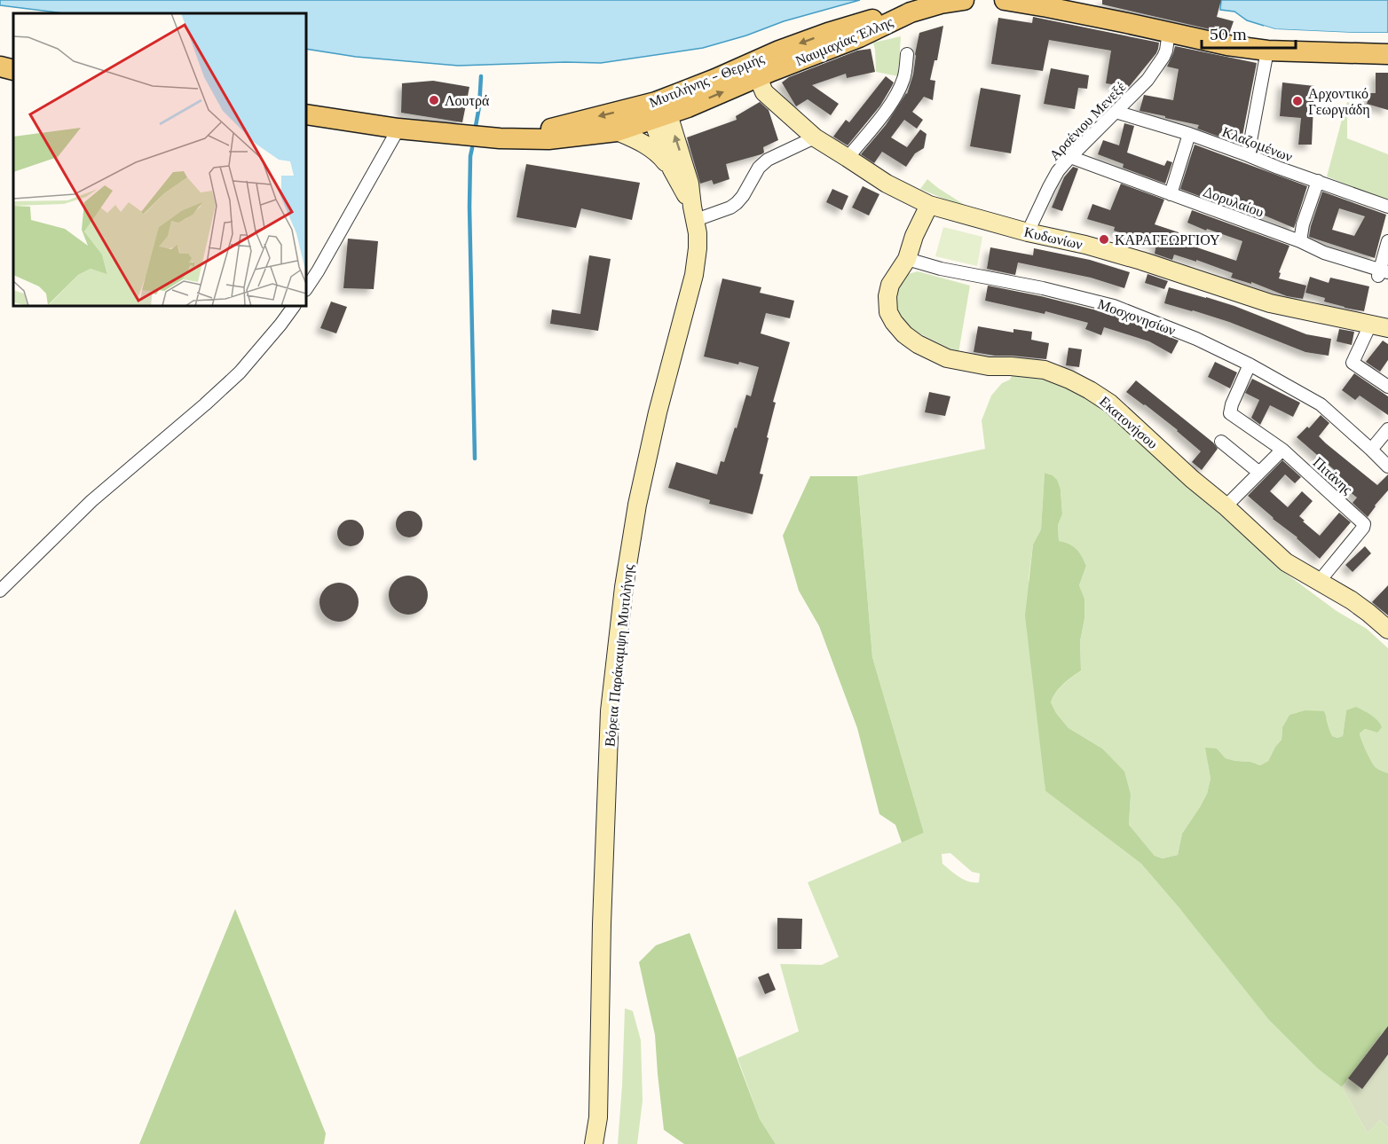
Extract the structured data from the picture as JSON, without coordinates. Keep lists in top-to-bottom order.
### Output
{
  "streets": {
    "main road": ["Ναυμαχίας Έλλης", "Μυτιλήνης - Θερμής"],
    "street": [
      "Αρσένιου Μενεξέ",
      "Κλαζομένων",
      "Δορυλαίου",
      "Κυδωνίων",
      "Μοσχονησίων",
      "Εκατονήσου",
      "Πιτάνης",
      "Βόρεια Παράκαμψη Μυτιλήνης"
    ]
  },
  "crossings": [
    ["Ναυμαχίας Έλλης", "Μυτιλήνης - Θερμής"],
    ["Ναυμαχίας Έλλης", "Κυδωνίων"],
    ["Ναυμαχίας Έλλης", "Βόρεια Παράκαμψη Μυτιλήνης"],
    ["Μυτιλήνης - Θερμής", "Βόρεια Παράκαμψη Μυτιλήνης"],
    ["Αρσένιου Μενεξέ", "Κλαζομένων"],
    ["Αρσένιου Μενεξέ", "Δορυλαίου"],
    ["Αρσένιου Μενεξέ", "Κυδωνίων"],
    ["Μοσχονησίων", "Εκατονήσου"],
    ["Μοσχονησίων", "Πιτάνης"],
    ["Εκατονήσου", "Πιτάνης"]
  ],
  "places": ["Λουτρά", "Αρχοντικό Γεωργιάδη", "ΚΑΡΑΓΕΩΡΓΙΟΥ"],
  "scale_bar": "50 m"
}
